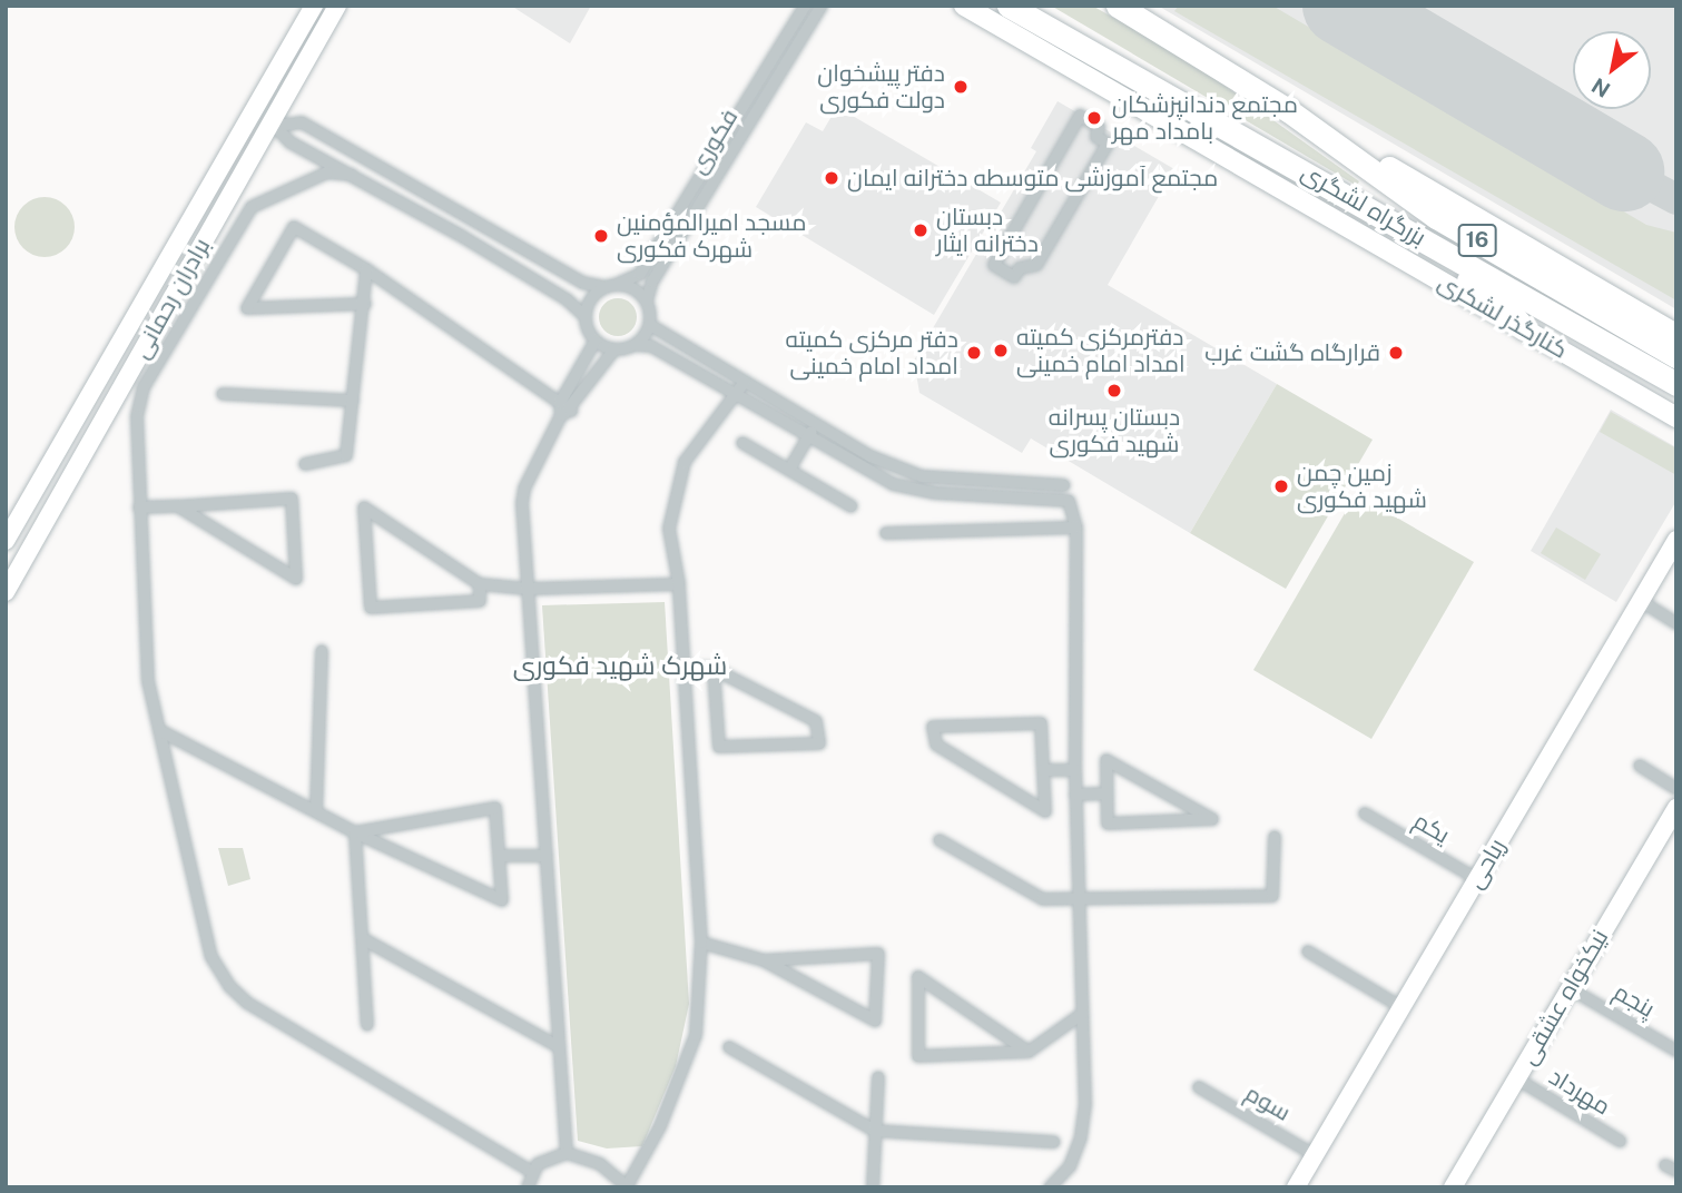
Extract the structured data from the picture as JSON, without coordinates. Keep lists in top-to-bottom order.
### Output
{
  "streets": {
    "highway": ["بزرگراه لشگری", "16"],
    "main road": [
      "برادران رحمانی",
      "کنارگذر لشکری",
      "ریاحی",
      "نیکخواه عشقی"
    ],
    "street": [
      "فکوری",
      "یکم",
      "پنجم",
      "مهرداد",
      "سوم"
    ]
  },
  "crossings": [
    ["بزرگراه لشگری", "16"],
    ["یکم", "ریاحی"],
    ["ریاحی", "سوم"],
    ["نیکخواه عشقی", "پنجم"],
    ["نیکخواه عشقی", "مهرداد"]
  ],
  "districts": ["شهرک شهید فکوری"],
  "places": [
    "دفتر پیشخوان دولت فکوری",
    "مجتمع دندانپزشکان بامداد مهر",
    "مجتمع آموزشی متوسطه دخترانه ایمان",
    "دبستان دخترانه ایثار",
    "مسجد امیرالمؤمنین شهرک فکوری",
    "دفترمرکزی کمیته امداد امام خمینی",
    "دفتر مرکزی کمیته امداد امام خمینی",
    "قرارگاه گشت غرب",
    "دبستان پسرانه شهید فکوری",
    "زمین چمن شهید فکوری"
  ],
  "north": "bottom left"
}
